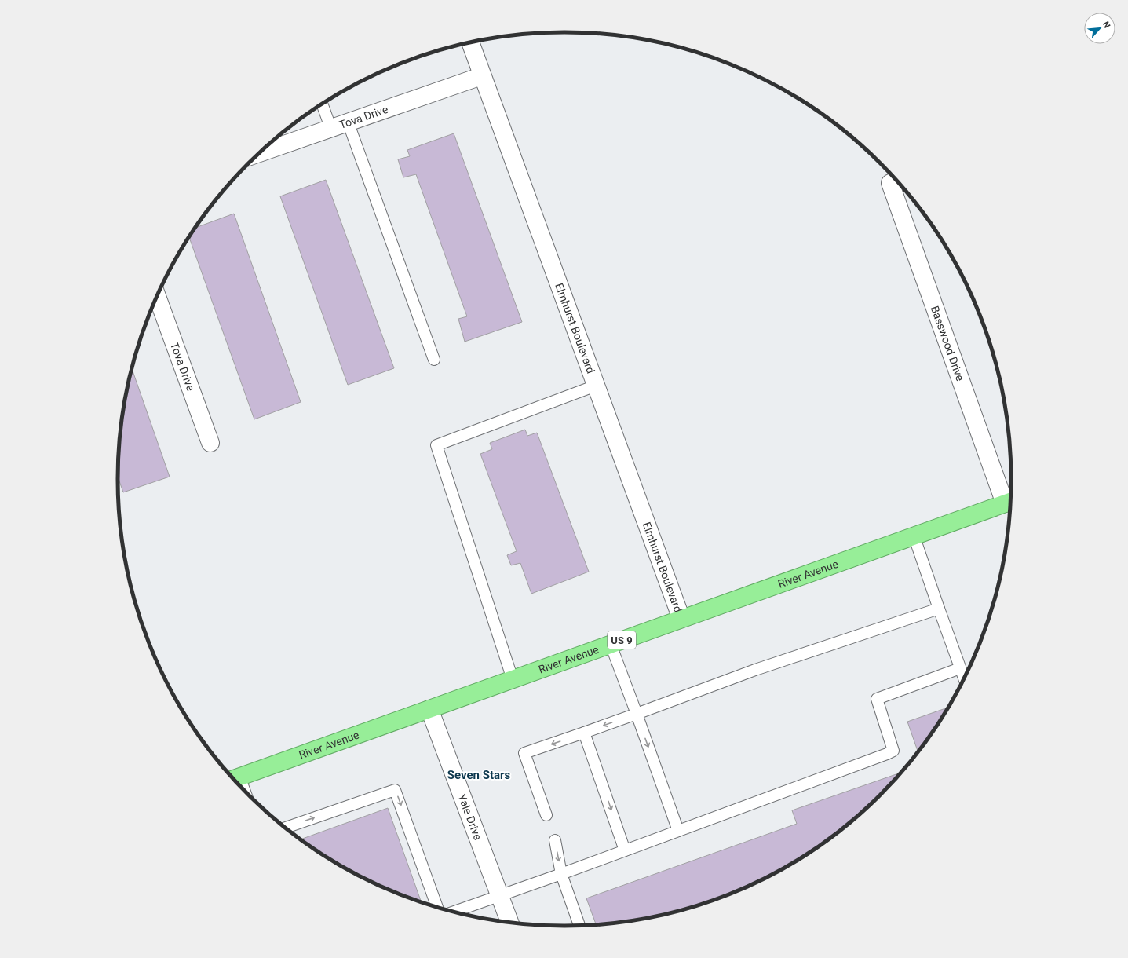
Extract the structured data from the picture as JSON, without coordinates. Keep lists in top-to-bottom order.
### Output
{
  "streets": {
    "highway": ["River Avenue", "US 9"],
    "street": [
      "Tova Drive",
      "Elmhurst Boulevard",
      "Basswood Drive",
      "Yale Drive"
    ]
  },
  "crossings": [
    ["Tova Drive", "Elmhurst Boulevard"],
    ["Elmhurst Boulevard", "River Avenue"],
    ["Basswood Drive", "River Avenue"],
    ["River Avenue", "Yale Drive"]
  ],
  "districts": ["Seven Stars"],
  "north": "top right"
}
